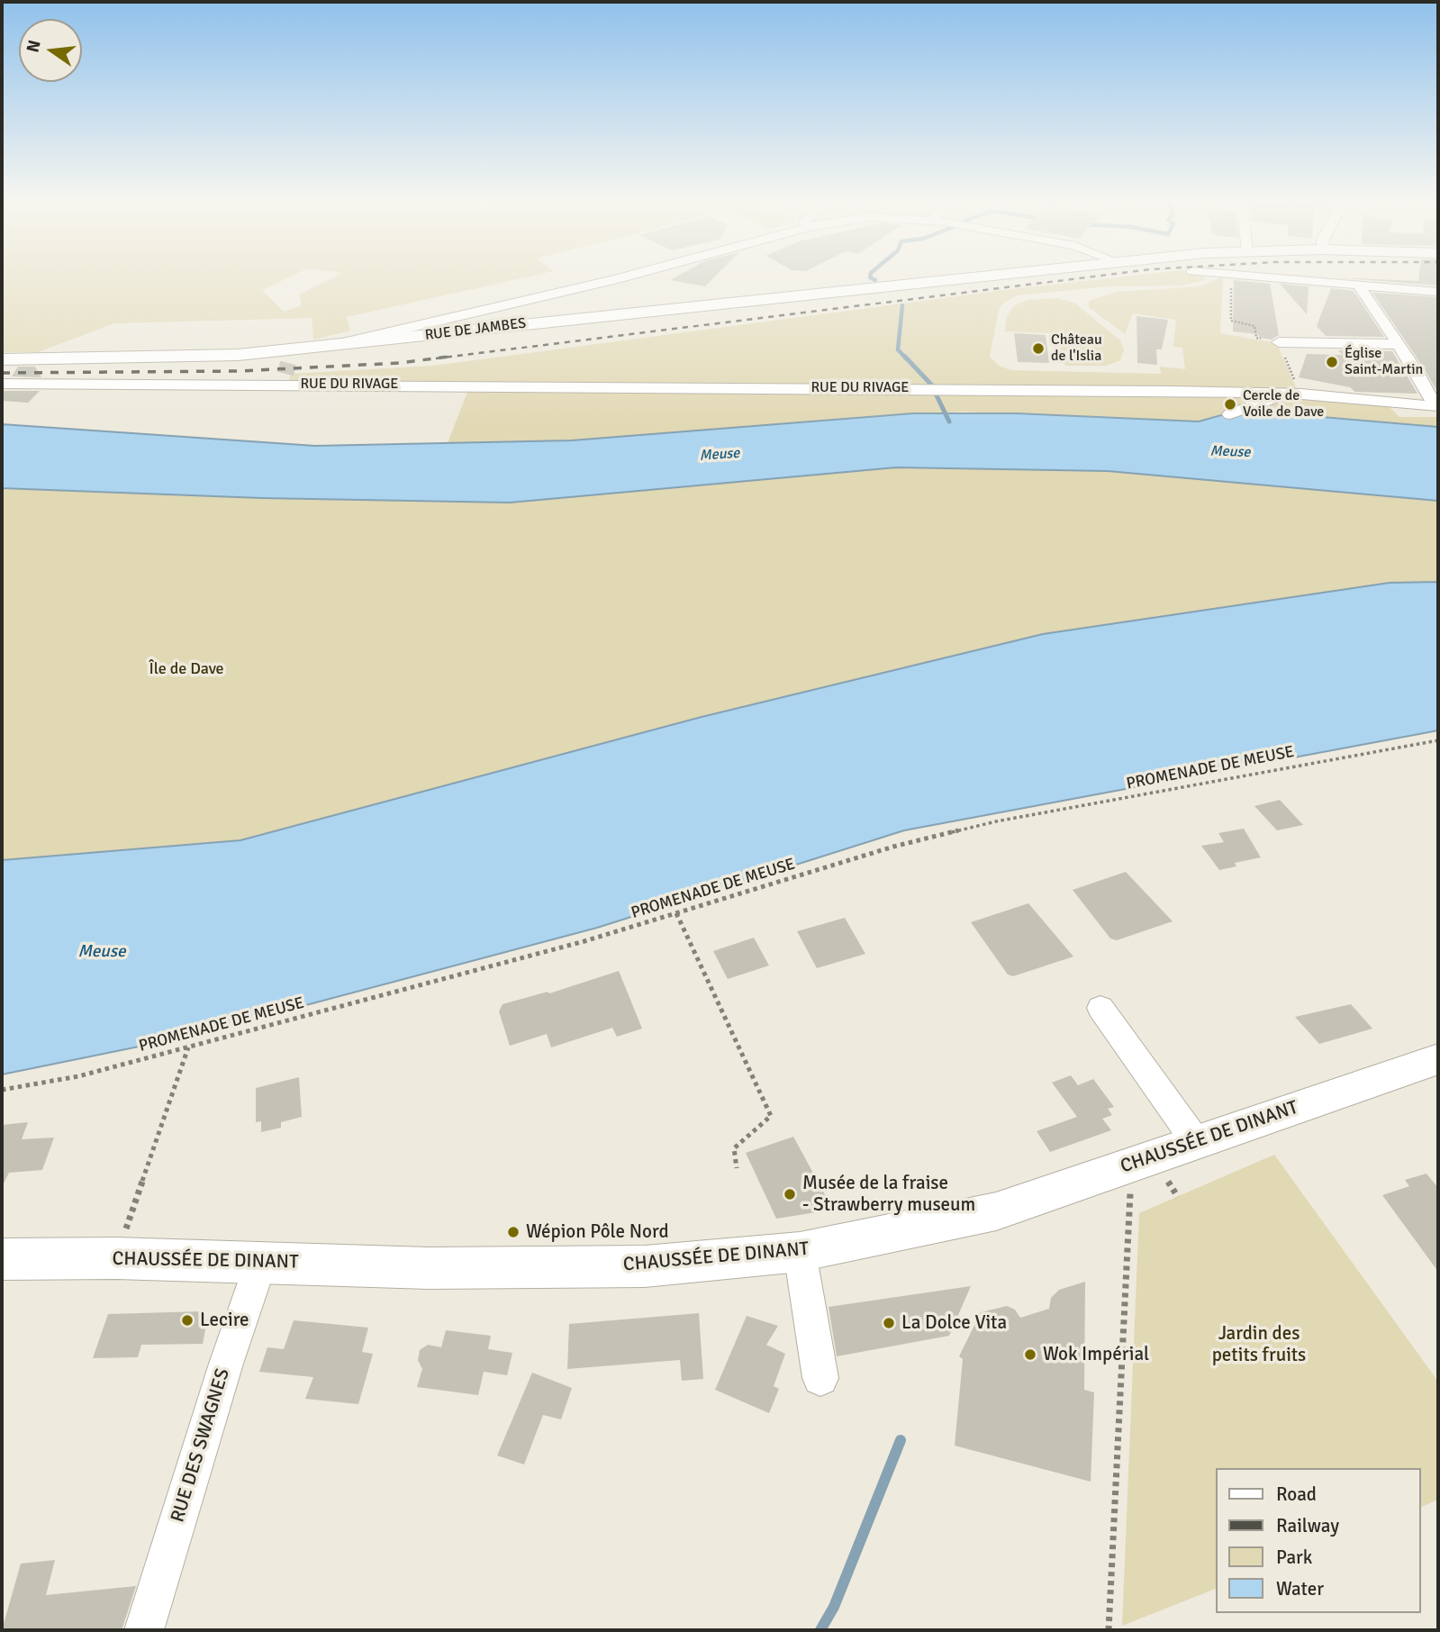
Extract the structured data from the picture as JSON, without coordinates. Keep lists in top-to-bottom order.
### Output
{
  "streets": {
    "main road": ["RUE DE JAMBES", "CHAUSSÉE DE DINANT"],
    "street": ["RUE DU RIVAGE", "RUE DES SWAGNES"],
    "path": ["PROMENADE DE MEUSE"]
  },
  "crossings": [
    ["RUE DE JAMBES", "RUE DU RIVAGE"],
    ["CHAUSSÉE DE DINANT", "RUE DES SWAGNES"]
  ],
  "water": ["Meuse"],
  "parks": ["Île de Dave", "Jardin des petits fruits"],
  "places": [
    "Château de l'Islia",
    "Église Saint-Martin",
    "Cercle de Voile de Dave",
    "Musée de la fraise - Strawberry museum",
    "Wépion Pôle Nord",
    "Lecire",
    "La Dolce Vita",
    "Wok Impérial"
  ],
  "legend": [
    "Road",
    "Railway",
    "Park",
    "Water"
  ],
  "north": "left"
}
